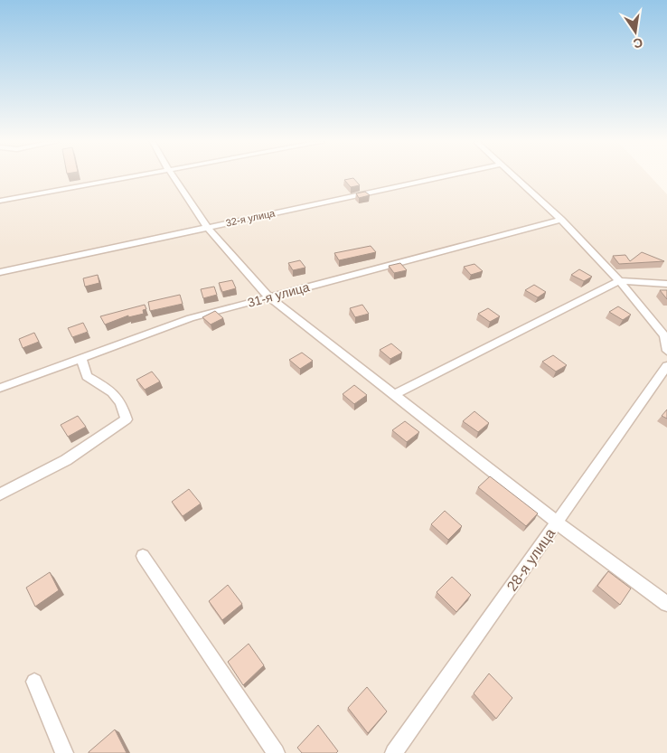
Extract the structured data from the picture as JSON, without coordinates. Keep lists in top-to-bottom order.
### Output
{
  "streets": {
    "street": ["32-я улица", "31-я улица", "28-я улица"]
  },
  "north": "bottom"
}
